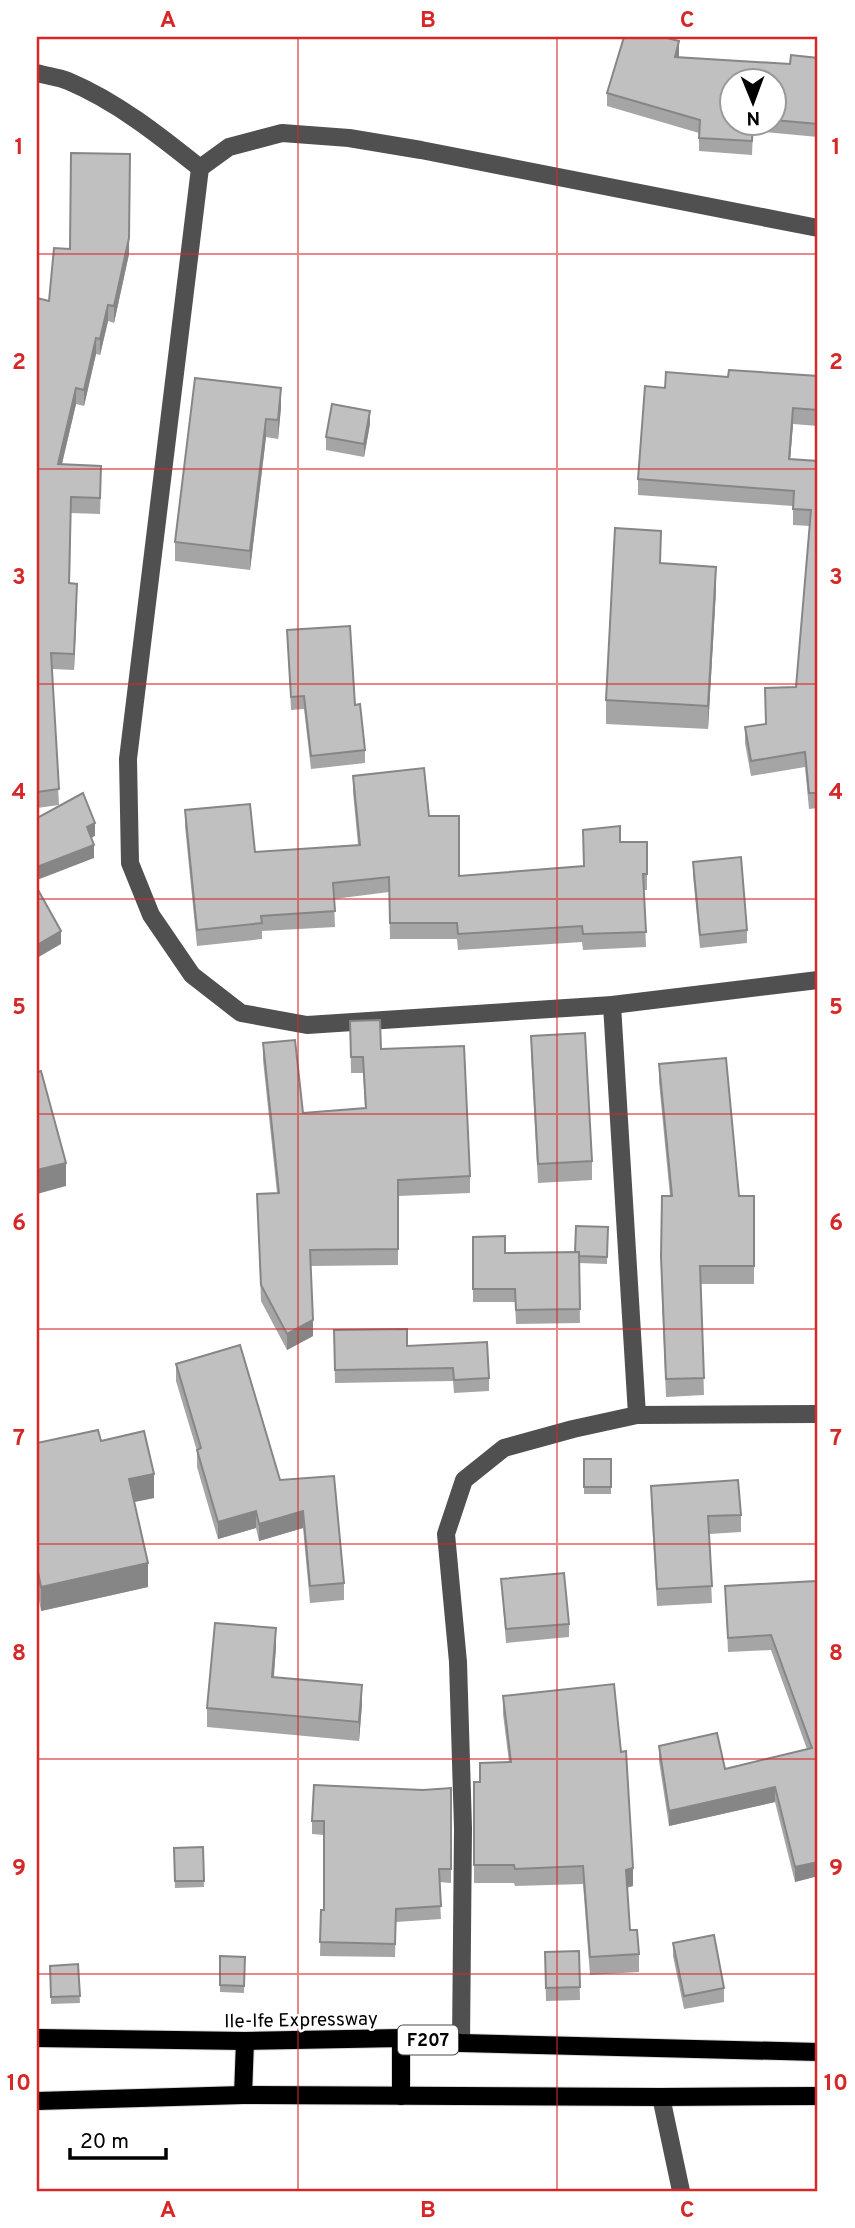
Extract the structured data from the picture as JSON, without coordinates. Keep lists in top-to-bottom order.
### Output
{
  "streets": {
    "main road": ["Ile-Ife Expressway", "F207"]
  },
  "scale_bar": "20 m",
  "north": "bottom",
  "grid": {
    "columns": ["A", "B", "C"],
    "rows": [
      "1",
      "2",
      "3",
      "4",
      "5",
      "6",
      "7",
      "8",
      "9",
      "10"
    ]
  }
}
